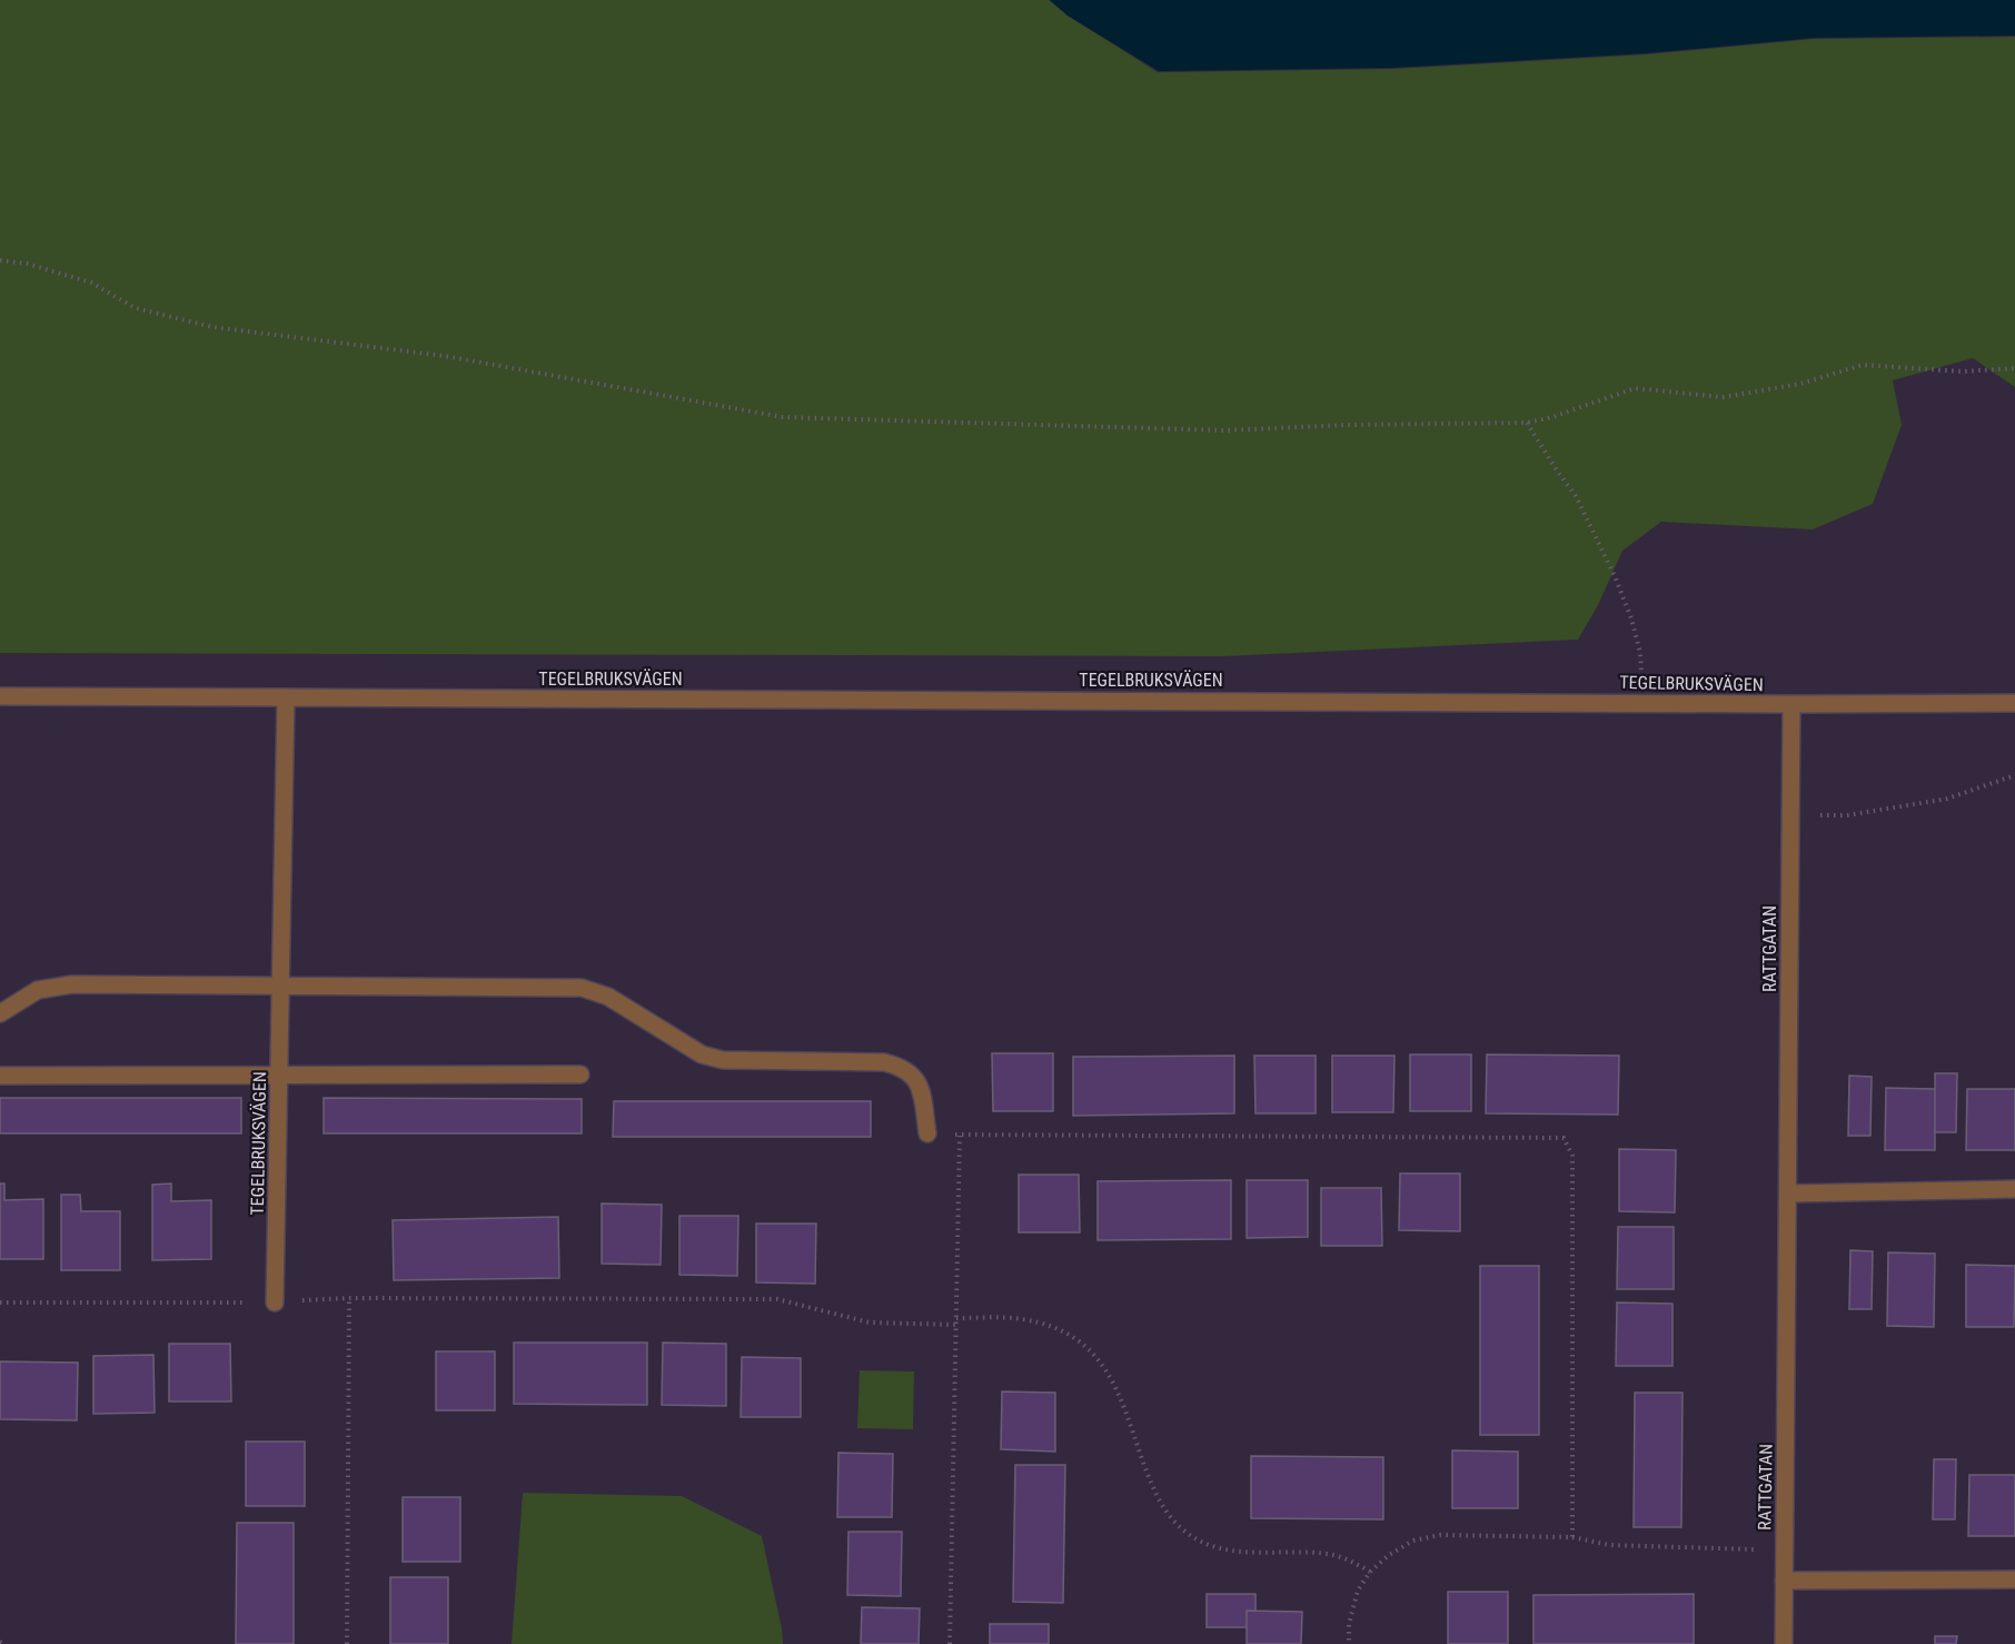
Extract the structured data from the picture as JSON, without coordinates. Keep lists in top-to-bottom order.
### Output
{
  "streets": {
    "street": ["TEGELBRUKSVÄGEN", "RATTGATAN"]
  },
  "crossings": [
    ["TEGELBRUKSVÄGEN", "RATTGATAN"]
  ]
}
